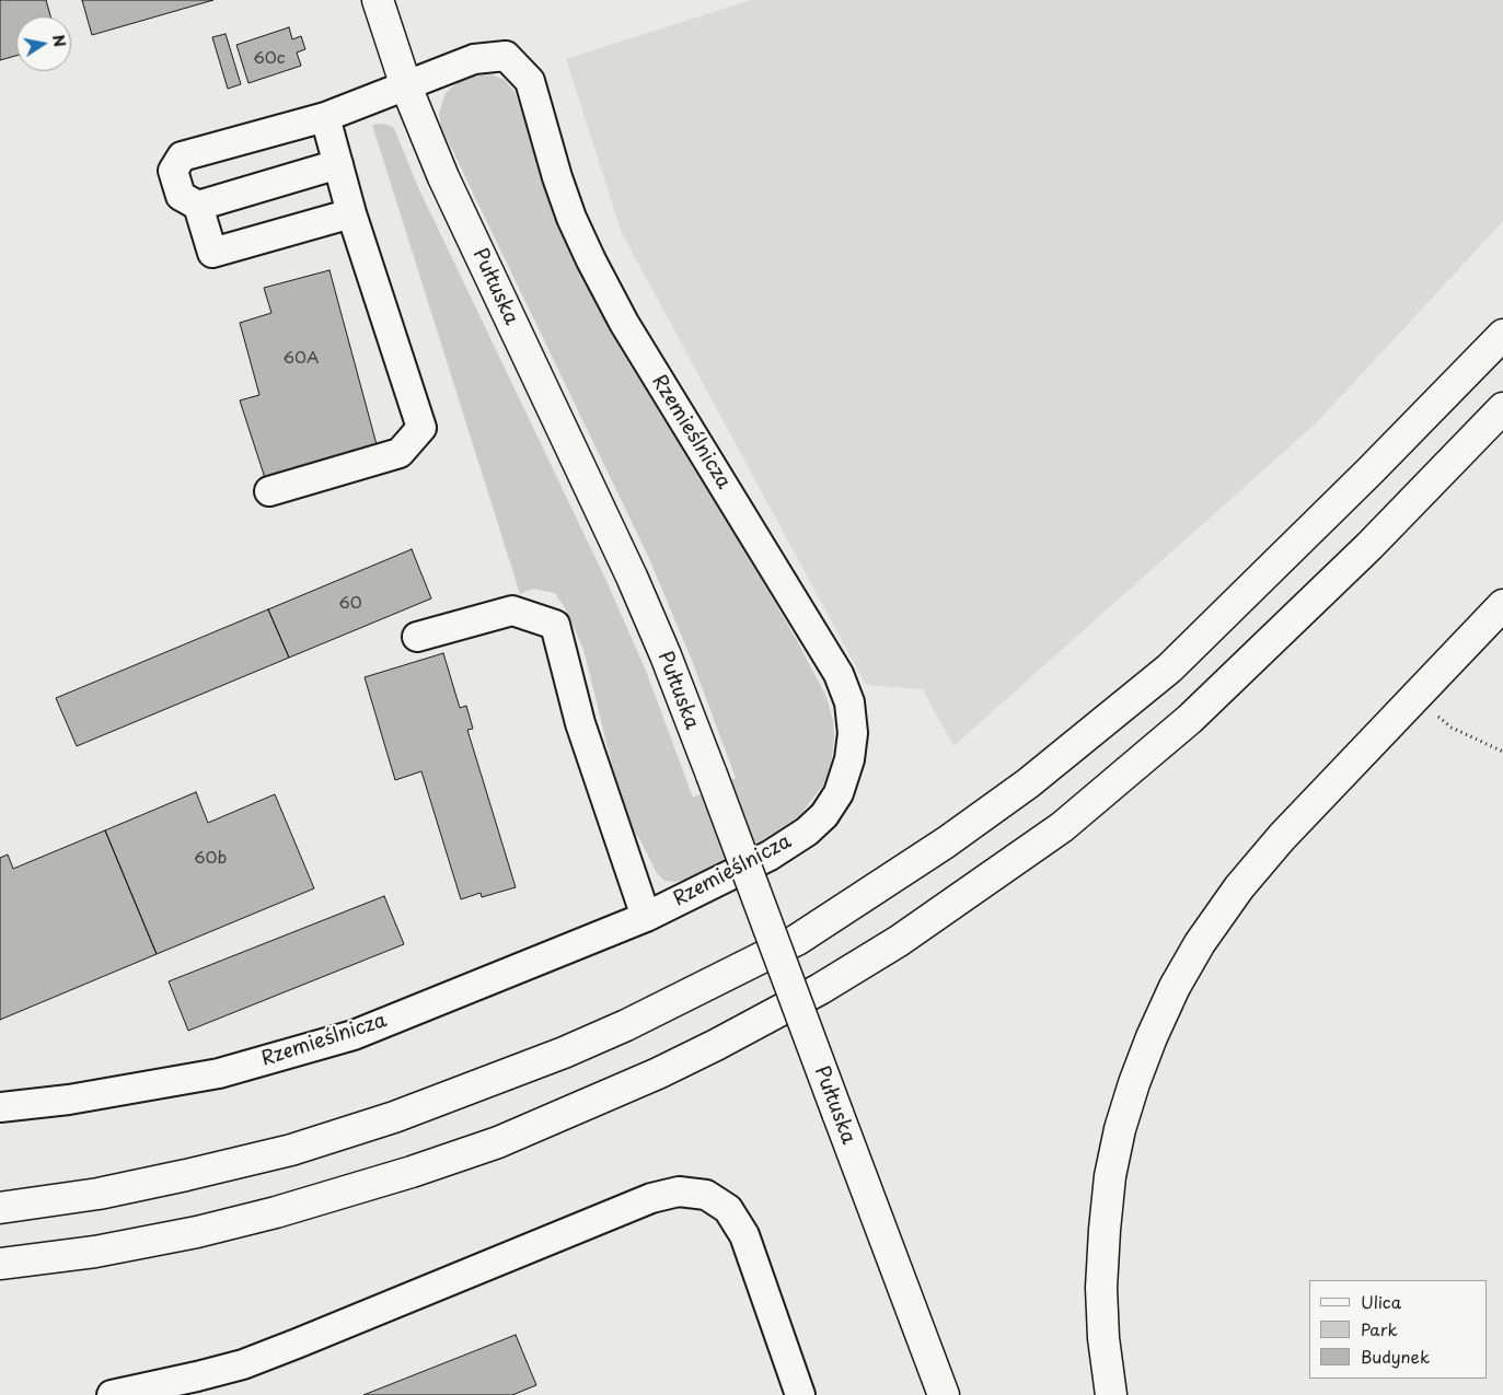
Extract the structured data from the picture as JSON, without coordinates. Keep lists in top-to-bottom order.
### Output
{
  "streets": {
    "main road": ["Pułtuska"],
    "street": ["Rzemieślnicza"]
  },
  "crossings": [
    ["Pułtuska", "Rzemieślnicza"]
  ],
  "house_numbers": [
    "60c",
    "60A",
    "60",
    "60b"
  ],
  "legend": ["Ulica", "Park", "Budynek"],
  "north": "right"
}
